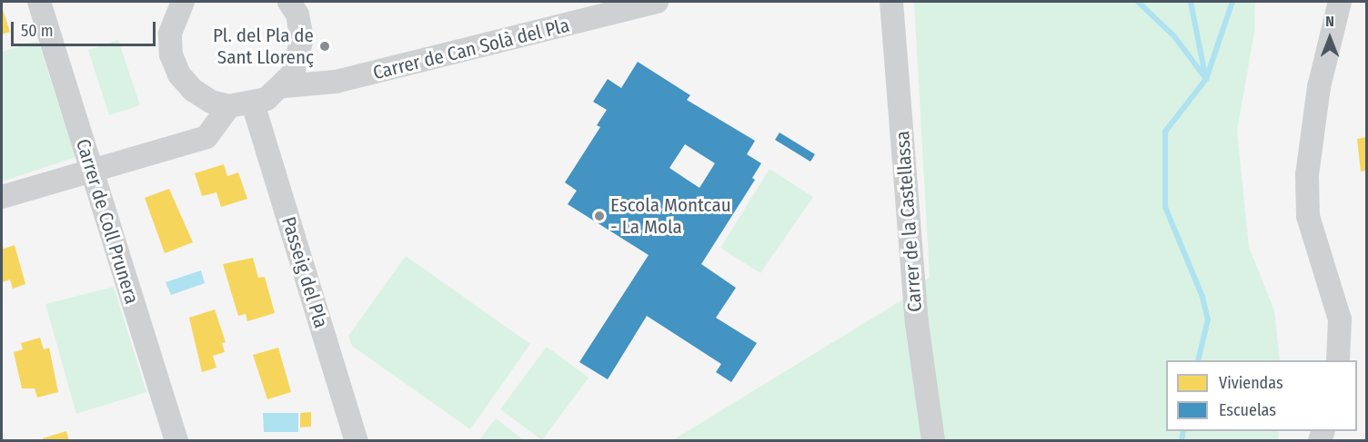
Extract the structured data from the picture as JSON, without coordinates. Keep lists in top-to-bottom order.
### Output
{
  "streets": {
    "street": [
      "Carrer de Can Solà del Pla",
      "Carrer de Coll Prunera",
      "Carrer de la Castellassa",
      "Passeig del Pla"
    ]
  },
  "places": ["Pl. del Pla de Sant Llorenç", "Escola Montcau - La Mola"],
  "legend": ["Viviendas", "Escuelas"],
  "scale_bar": "50 m",
  "north": "top"
}
